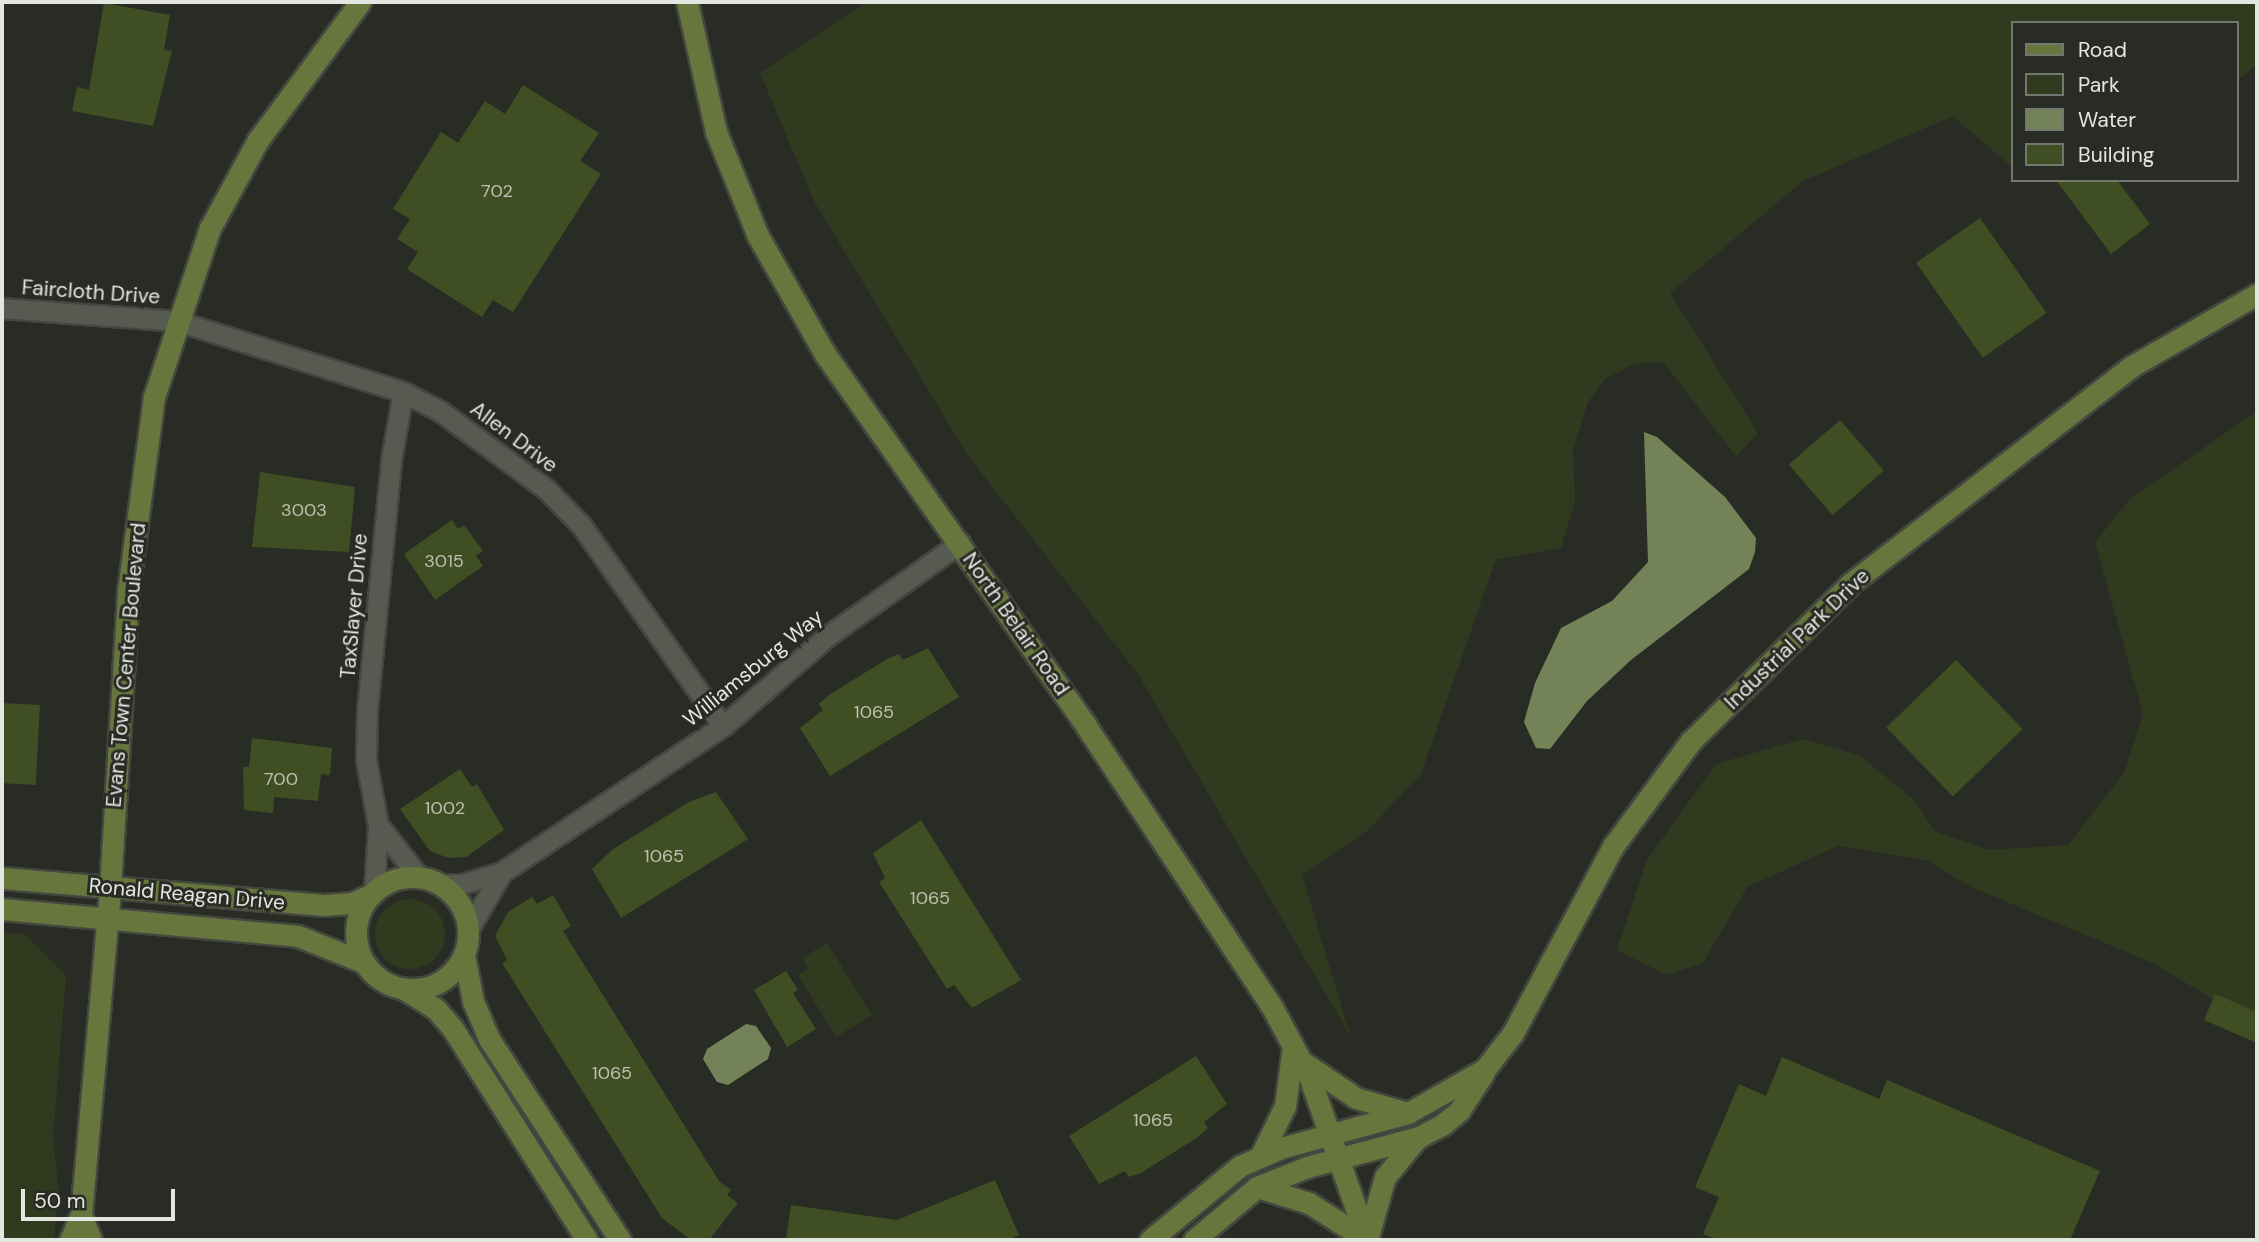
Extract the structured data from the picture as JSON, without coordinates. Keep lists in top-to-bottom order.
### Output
{
  "streets": {
    "street": [
      "Faircloth Drive",
      "Allen Drive",
      "TaxSlayer Drive",
      "North Belair Road",
      "Industrial Park Drive",
      "Evans Town Center Boulevard",
      "Williamsburg Way",
      "Ronald Reagan Drive"
    ]
  },
  "crossings": [
    ["Faircloth Drive", "Allen Drive"],
    ["Faircloth Drive", "Evans Town Center Boulevard"],
    ["Allen Drive", "TaxSlayer Drive"],
    ["Allen Drive", "Evans Town Center Boulevard"],
    ["Allen Drive", "Williamsburg Way"],
    ["TaxSlayer Drive", "Williamsburg Way"],
    ["TaxSlayer Drive", "Ronald Reagan Drive"],
    ["North Belair Road", "Industrial Park Drive"],
    ["North Belair Road", "Williamsburg Way"],
    ["Evans Town Center Boulevard", "Ronald Reagan Drive"],
    ["Williamsburg Way", "Ronald Reagan Drive"]
  ],
  "house_numbers": [
    "702",
    "3003",
    "3015",
    "1065",
    "700",
    "1002",
    "1065",
    "1065",
    "1065",
    "1065"
  ],
  "legend": [
    "Road",
    "Park",
    "Water",
    "Building"
  ],
  "scale_bar": "50 m"
}
